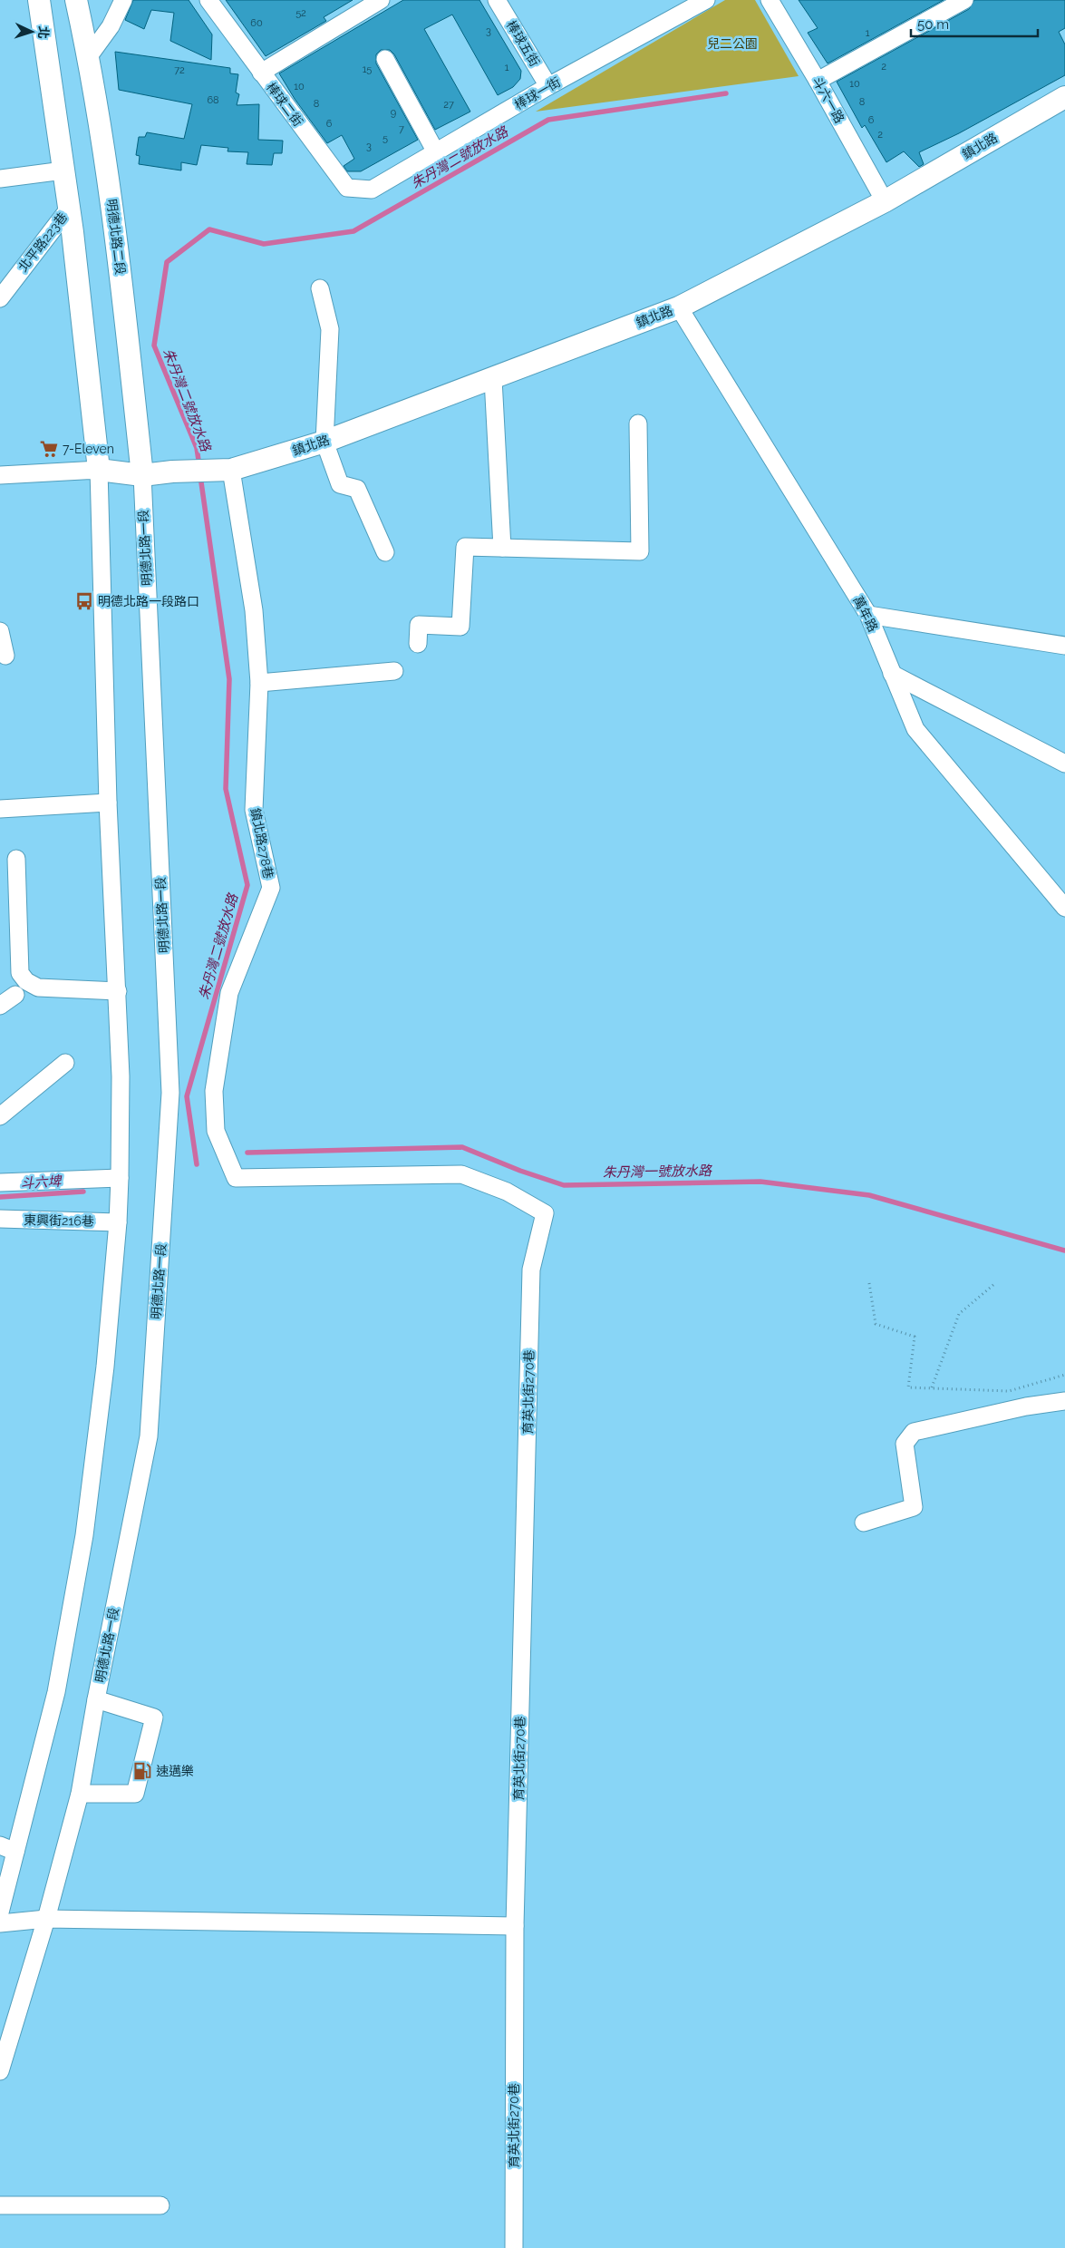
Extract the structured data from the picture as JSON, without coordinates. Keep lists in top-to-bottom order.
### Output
{
  "streets": {
    "main road": ["鎮北路", "明德北路二段"],
    "street": [
      "棒球五街",
      "棒球一街",
      "斗六一路",
      "棒球二街",
      "北平路223巷",
      "明德北路一段",
      "萬年路",
      "鎮北路278巷",
      "東興街216巷",
      "育英北街270巷"
    ]
  },
  "crossings": [
    ["棒球五街", "棒球一街"],
    ["棒球一街", "棒球二街"],
    ["斗六一路", "鎮北路"],
    ["鎮北路", "明德北路二段"],
    ["鎮北路", "明德北路一段"],
    ["鎮北路", "萬年路"],
    ["鎮北路", "鎮北路278巷"],
    ["明德北路二段", "明德北路一段"],
    ["鎮北路278巷", "育英北街270巷"]
  ],
  "water": ["朱丹灣二號放水路", "朱丹灣一號放水路", "斗六埤"],
  "parks": ["兒二公園"],
  "places": {
    "supermarket": ["7-Eleven"],
    "bus stop": ["明德北路一段路口"],
    "fuel station": ["速邁樂"]
  },
  "house_numbers": [
    "52",
    "60",
    "3",
    "1",
    "2",
    "1",
    "15",
    "72",
    "10",
    "10",
    "68",
    "8",
    "8",
    "27",
    "9",
    "6",
    "6",
    "7",
    "2",
    "5",
    "3"
  ],
  "scale_bar": "50 m",
  "north": "right"
}
